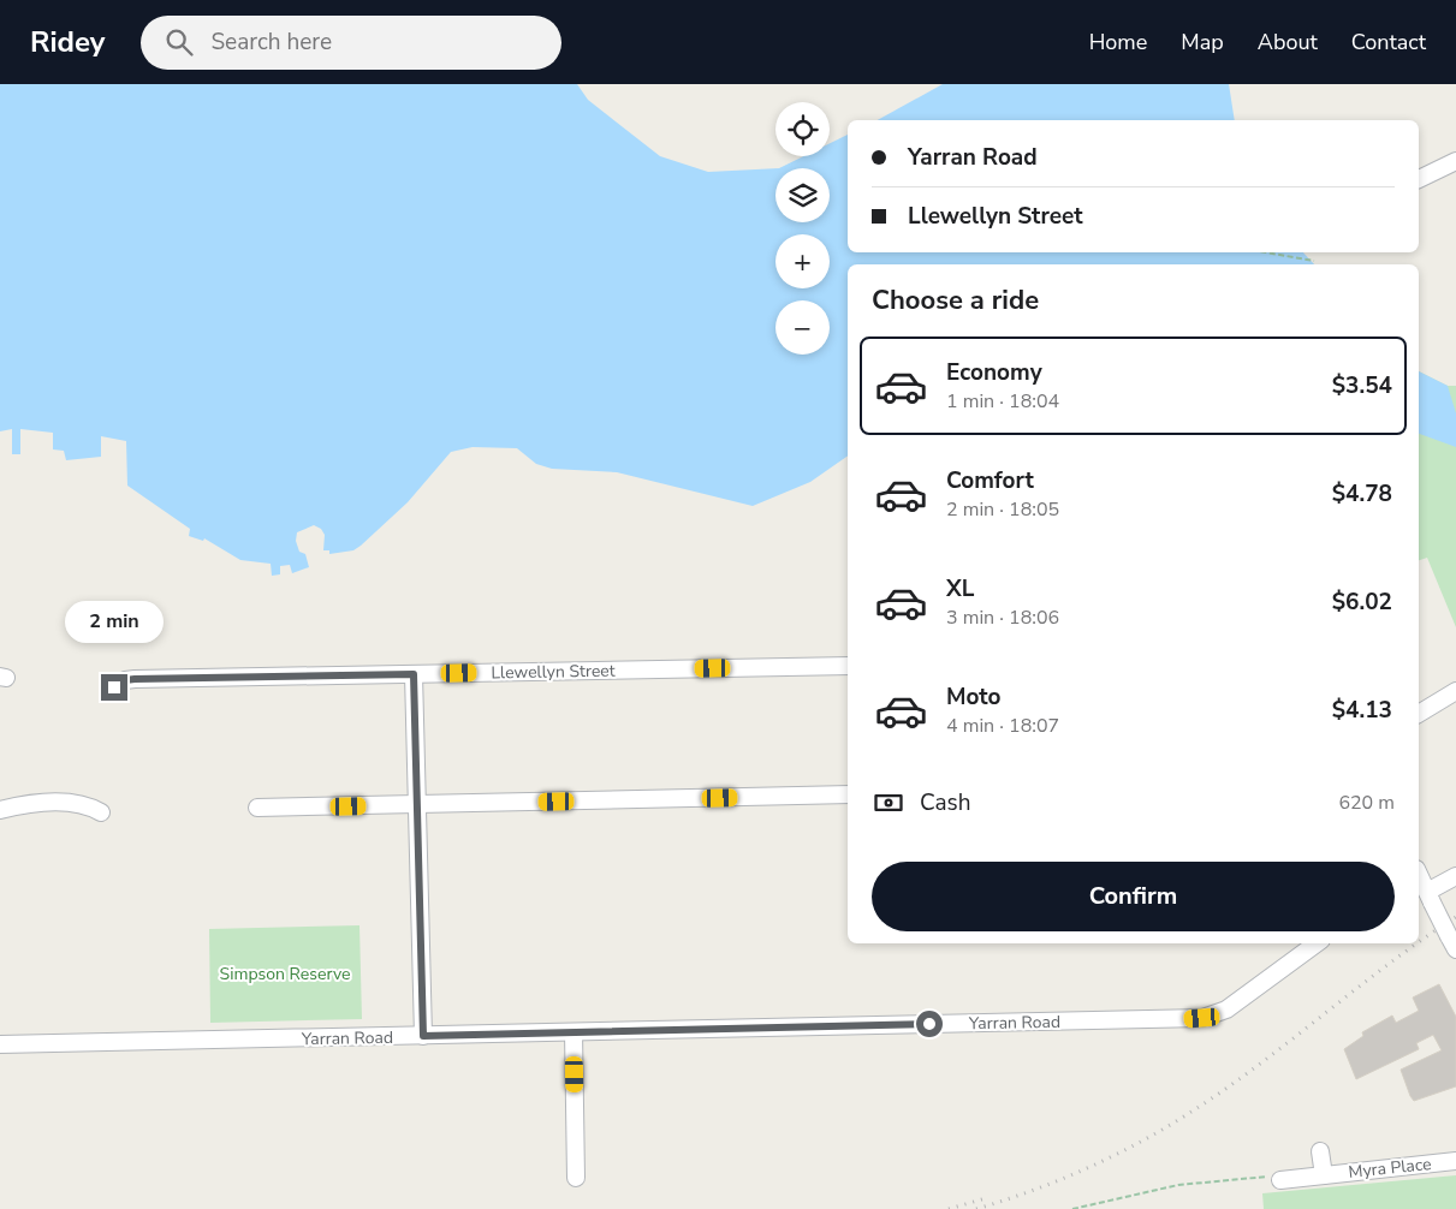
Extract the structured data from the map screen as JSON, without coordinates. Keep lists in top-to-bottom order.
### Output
{
  "streets": {
    "street": ["Llewellyn Street", "Yarran Road", "Myra Place"]
  },
  "parks": ["Simpson Reserve"],
  "page": {
    "header": "Ridey",
    "search": "Search here",
    "nav": [
      "Home",
      "Map",
      "About",
      "Contact"
    ],
    "map_buttons": ["+", "−"],
    "banner": ["Yarran Road", "Llewellyn Street"],
    "heading": "Choose a ride",
    "list": [
      {
        "name": "Economy",
        "note": "1 min · 18:04",
        "value": "$3.54"
      },
      {
        "name": "Comfort",
        "note": "2 min · 18:05",
        "value": "$4.78"
      },
      {
        "name": "XL",
        "note": "3 min · 18:06",
        "value": "$6.02"
      },
      {
        "name": "Moto",
        "note": "4 min · 18:07",
        "value": "$4.13"
      }
    ],
    "bubble": "2 min",
    "pay": ["Cash", "620 m"],
    "buttons": "Confirm"
  }
}
